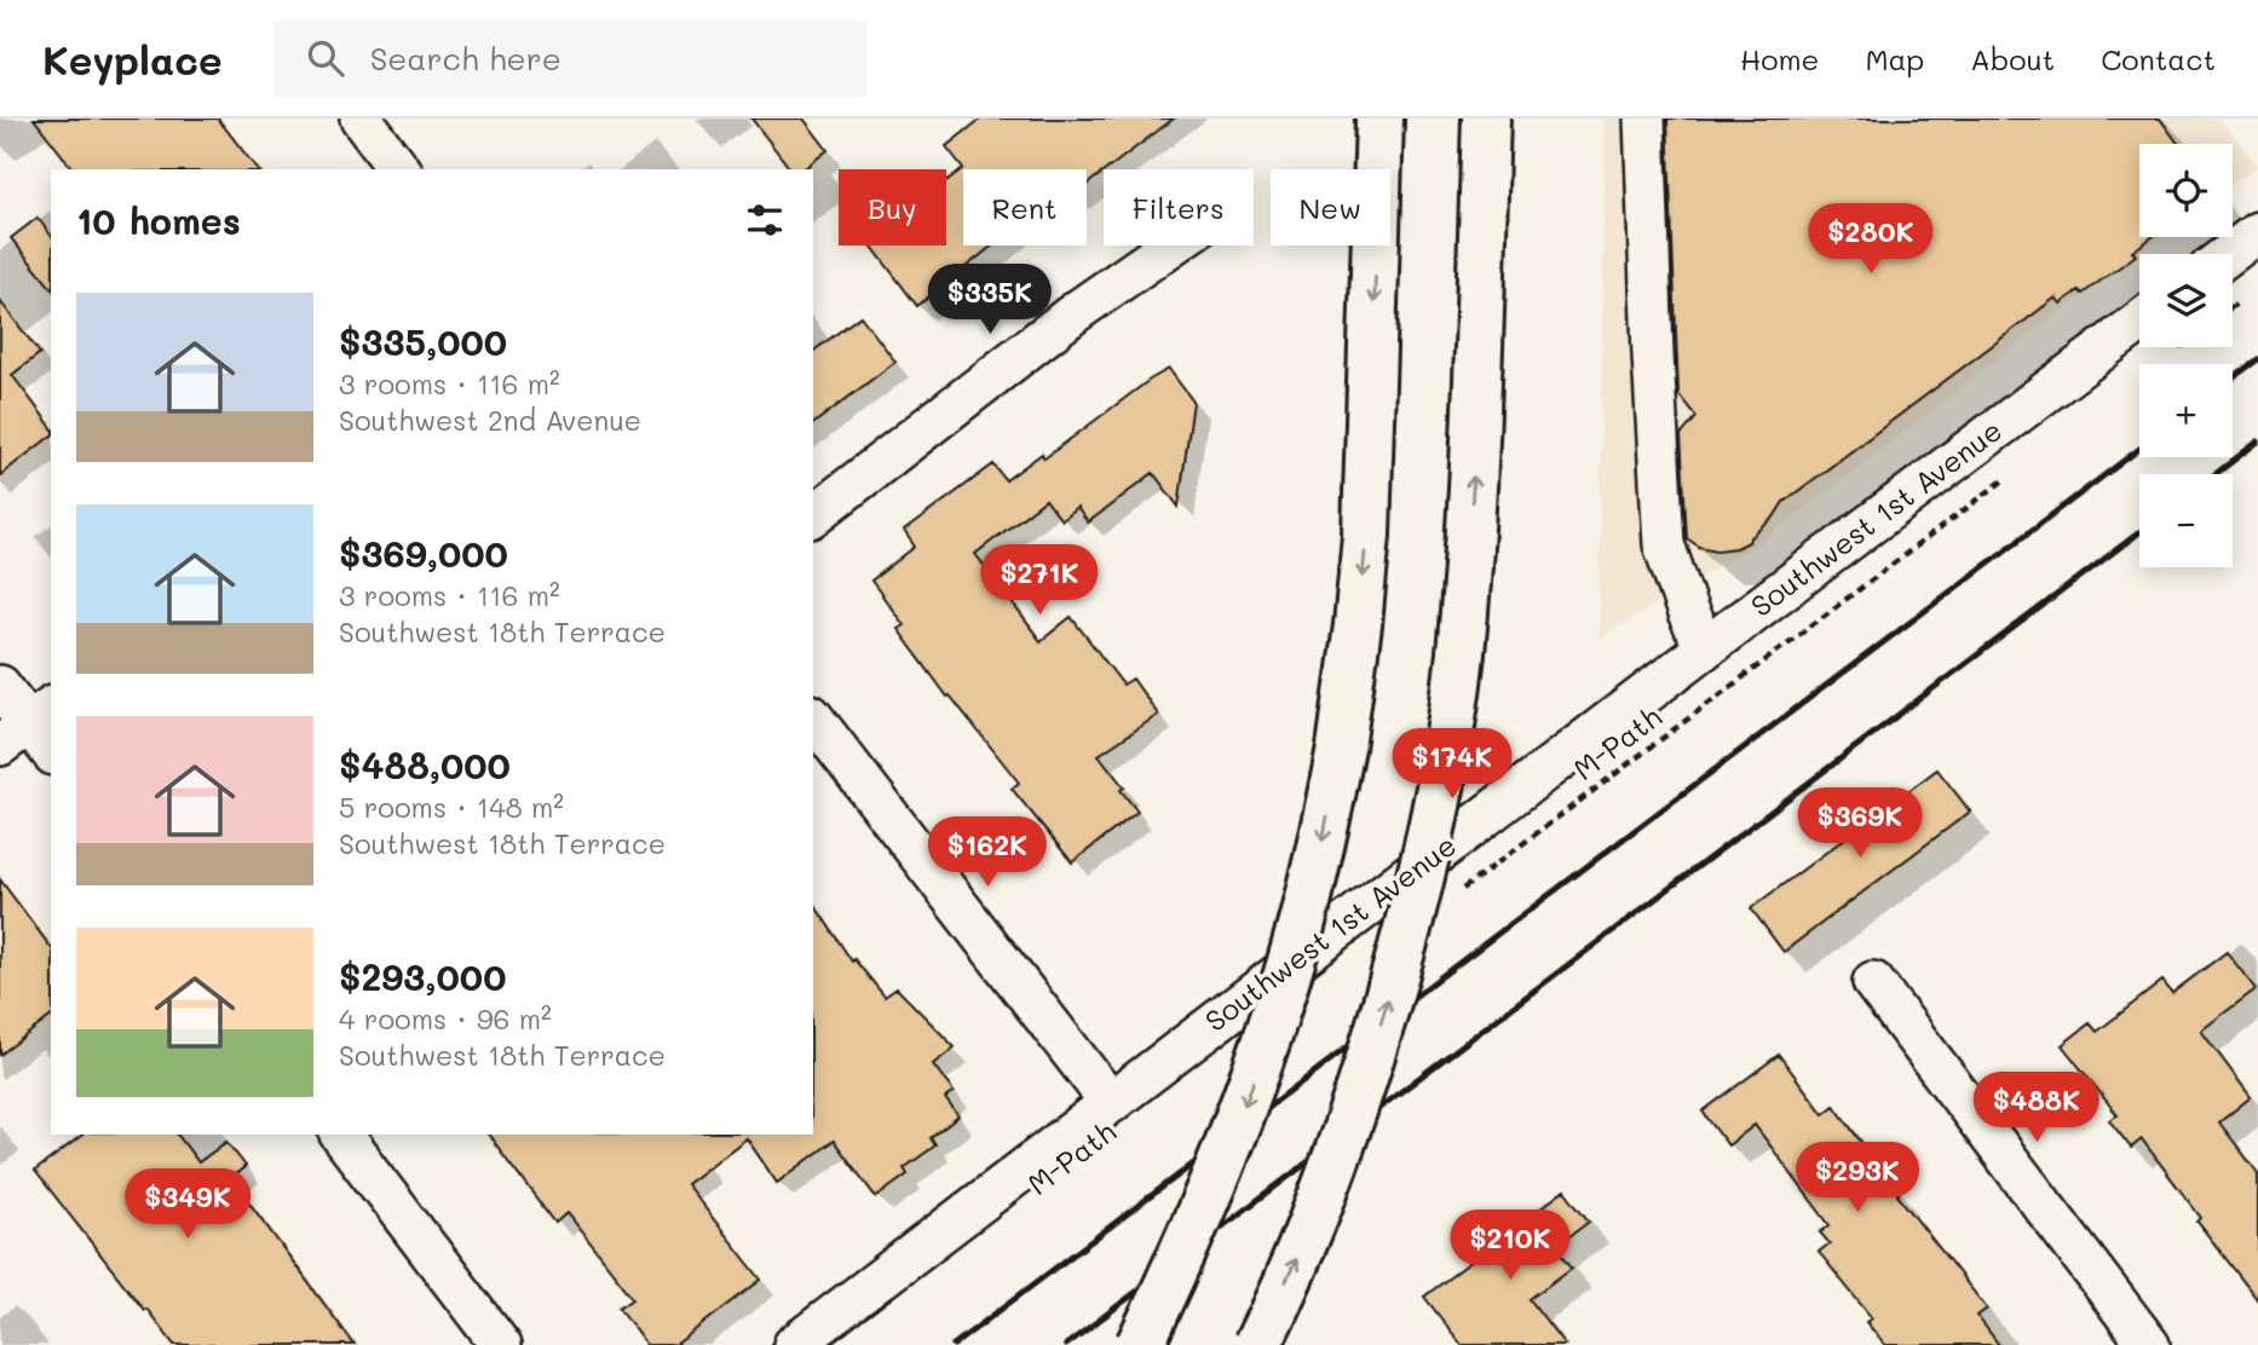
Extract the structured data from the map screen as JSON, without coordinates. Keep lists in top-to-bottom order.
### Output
{
  "streets": {
    "street": ["Southwest 1st Avenue"],
    "path": ["M-Path"]
  },
  "page": {
    "header": "Keyplace",
    "search": "Search here",
    "nav": [
      "Home",
      "Map",
      "About",
      "Contact"
    ],
    "map_buttons": ["+", "−"],
    "chip": [
      "Buy",
      "Rent",
      "Filters",
      "New"
    ],
    "heading": "10 homes",
    "price": [
      "$280K",
      "$335K",
      "$271K",
      "$174K",
      "$369K",
      "$162K",
      "$488K",
      "$293K",
      "$349K",
      "$210K"
    ],
    "list": [
      {
        "name": "$335,000",
        "note": "3 rooms · 116 m² · Southwest 2nd Avenue"
      },
      {
        "name": "$369,000",
        "note": "3 rooms · 116 m² · Southwest 18th Terrace"
      },
      {
        "name": "$488,000",
        "note": "5 rooms · 148 m² · Southwest 18th Terrace"
      },
      {
        "name": "$293,000",
        "note": "4 rooms · 96 m² · Southwest 18th Terrace"
      }
    ]
  }
}
